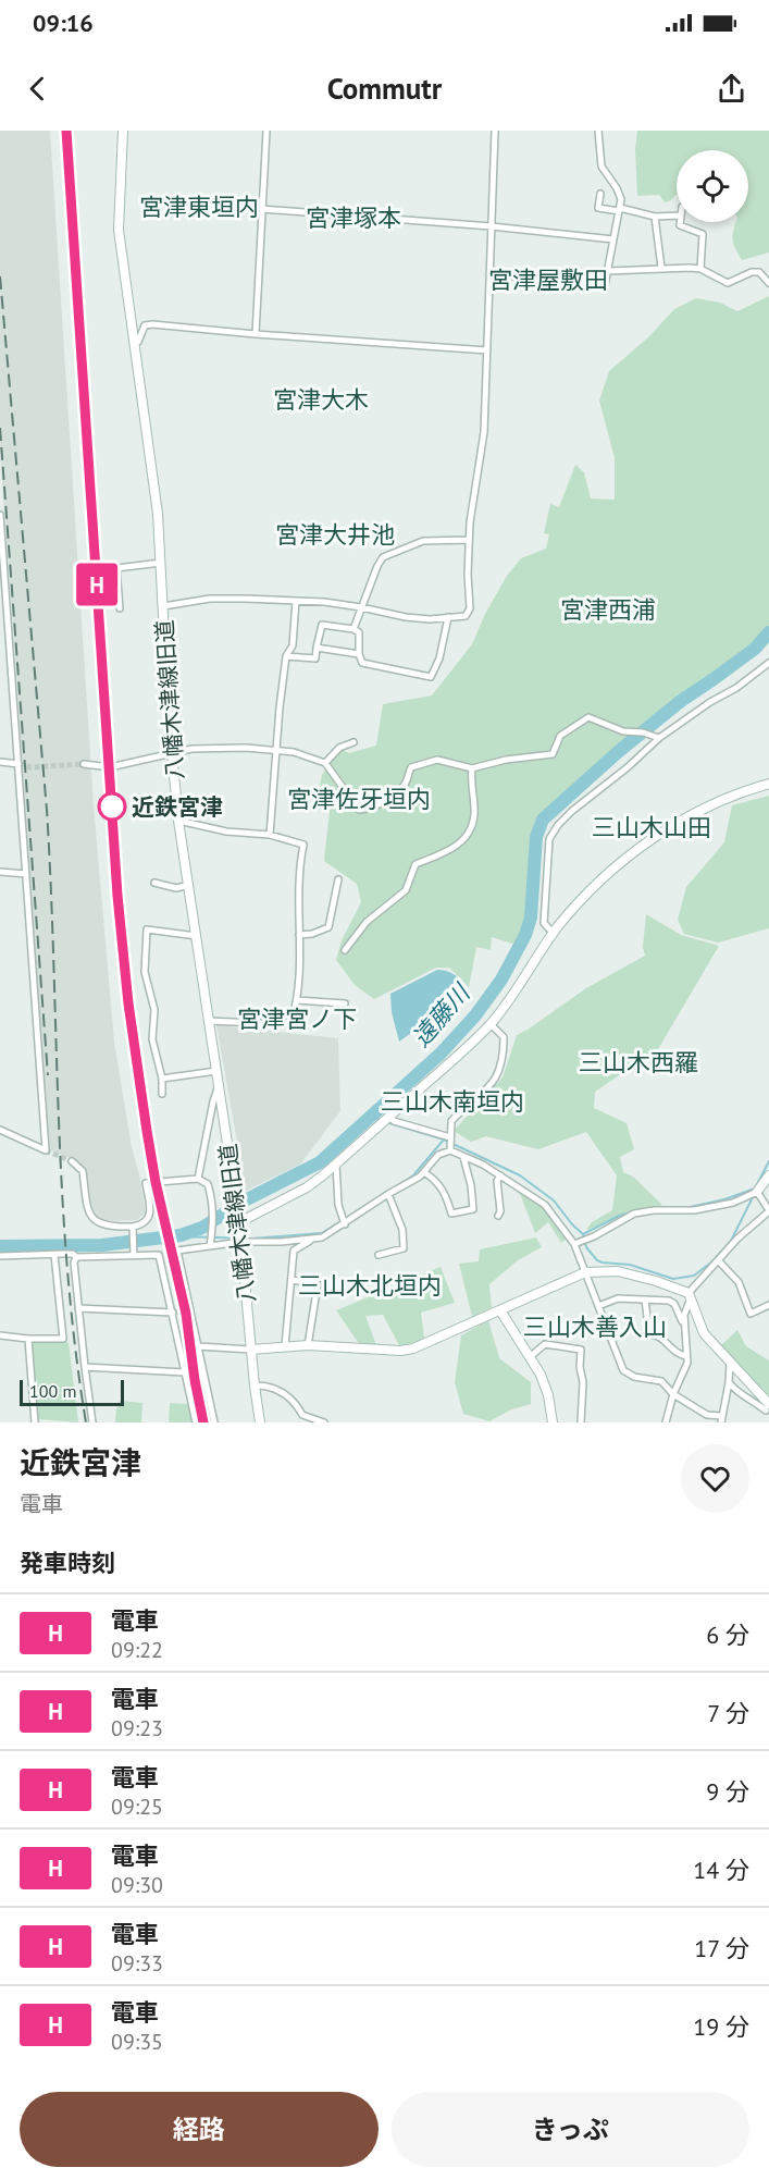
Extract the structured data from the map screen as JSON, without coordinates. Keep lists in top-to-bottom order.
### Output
{
  "streets": {
    "street": ["八幡木津線旧道"]
  },
  "districts": [
    "宮津東垣内",
    "宮津塚本",
    "宮津屋敷田",
    "宮津大木",
    "宮津大井池",
    "宮津西浦",
    "宮津佐牙垣内",
    "三山木山田",
    "宮津宮ノ下",
    "三山木西羅",
    "三山木南垣内",
    "三山木北垣内",
    "三山木善入山"
  ],
  "water": ["遠藤川"],
  "places": ["近鉄宮津"],
  "scale_bar": "100 m",
  "page": {
    "status": "09:16",
    "header": "Commutr",
    "on_map": "H",
    "scale": "100 m",
    "heading": [
      ["近鉄宮津", "電車"],
      "発車時刻"
    ],
    "list": [
      {
        "mark": "H",
        "name": "電車",
        "note": "09:22",
        "value": "6 分"
      },
      {
        "mark": "H",
        "name": "電車",
        "note": "09:23",
        "value": "7 分"
      },
      {
        "mark": "H",
        "name": "電車",
        "note": "09:25",
        "value": "9 分"
      },
      {
        "mark": "H",
        "name": "電車",
        "note": "09:30",
        "value": "14 分"
      },
      {
        "mark": "H",
        "name": "電車",
        "note": "09:33",
        "value": "17 分"
      },
      {
        "mark": "H",
        "name": "電車",
        "note": "09:35",
        "value": "19 分"
      }
    ],
    "buttons": ["経路", "きっぷ"]
  }
}
